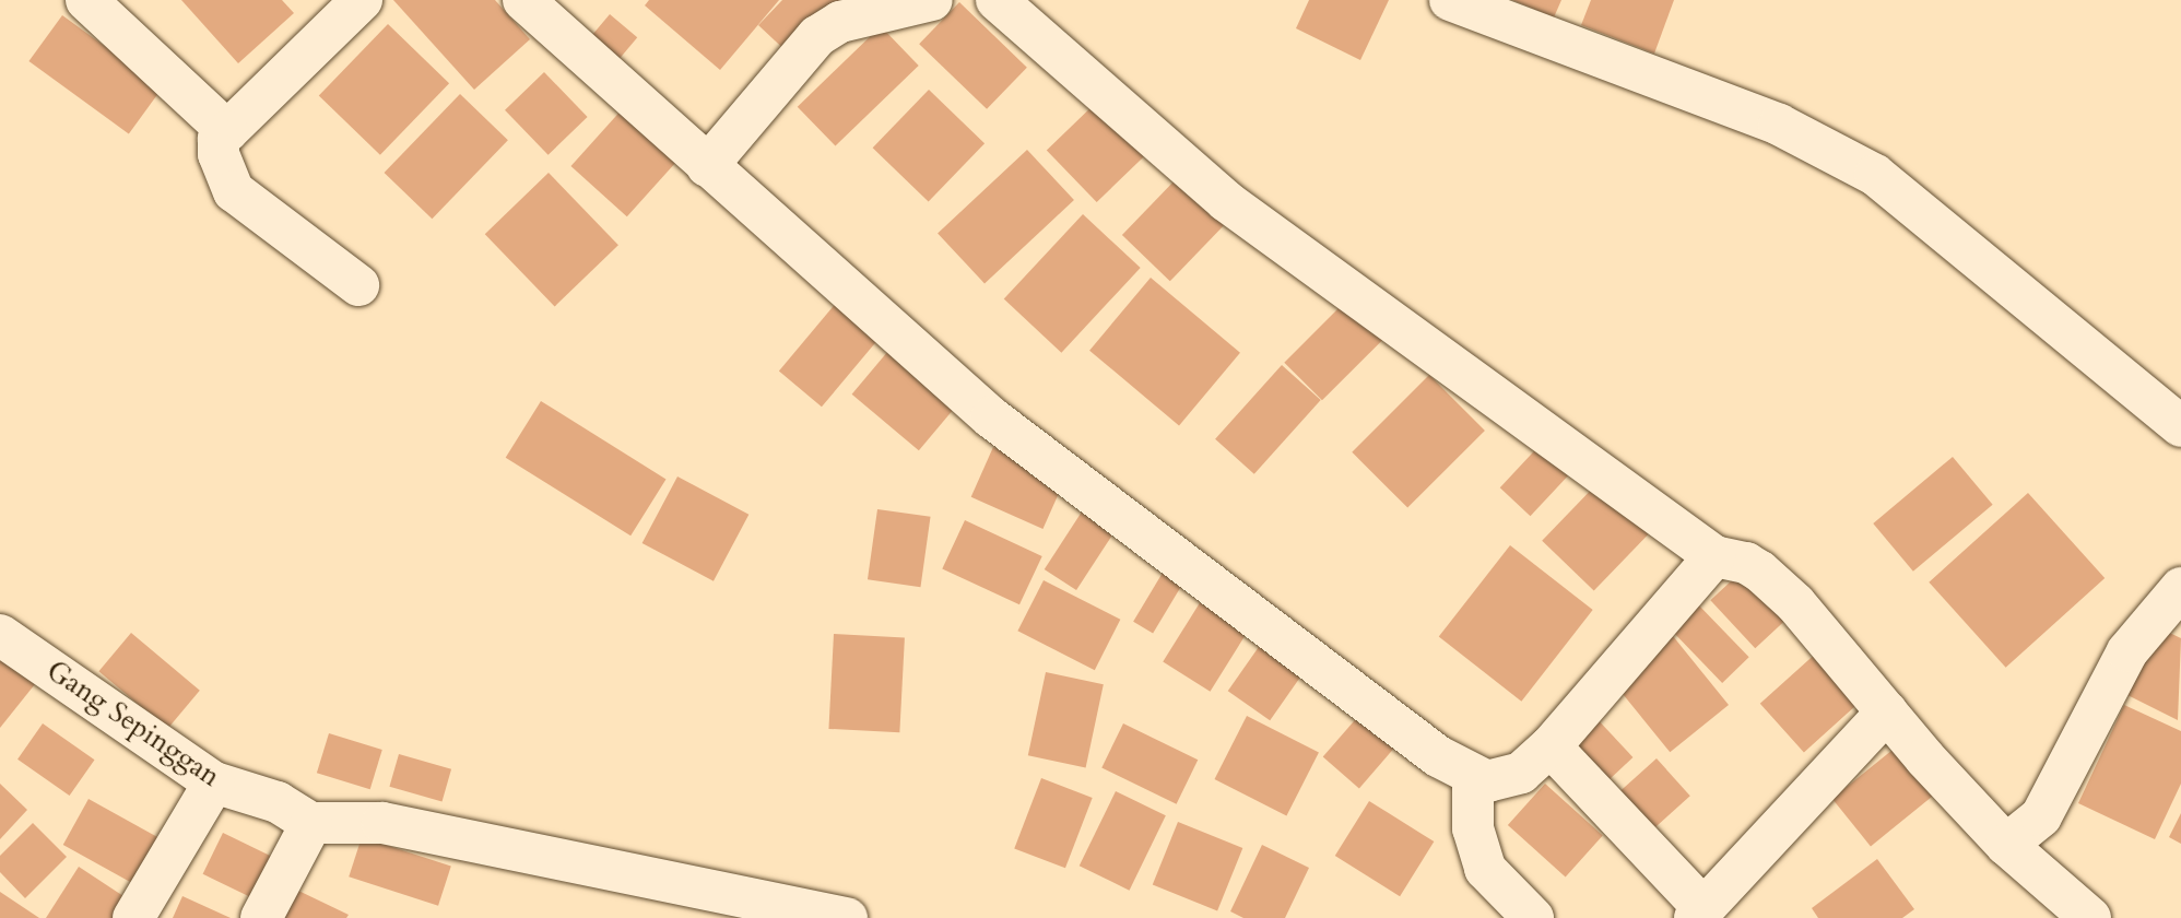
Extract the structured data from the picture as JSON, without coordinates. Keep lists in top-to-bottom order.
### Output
{
  "streets": {
    "street": ["Gang Sepinggan"]
  }
}
